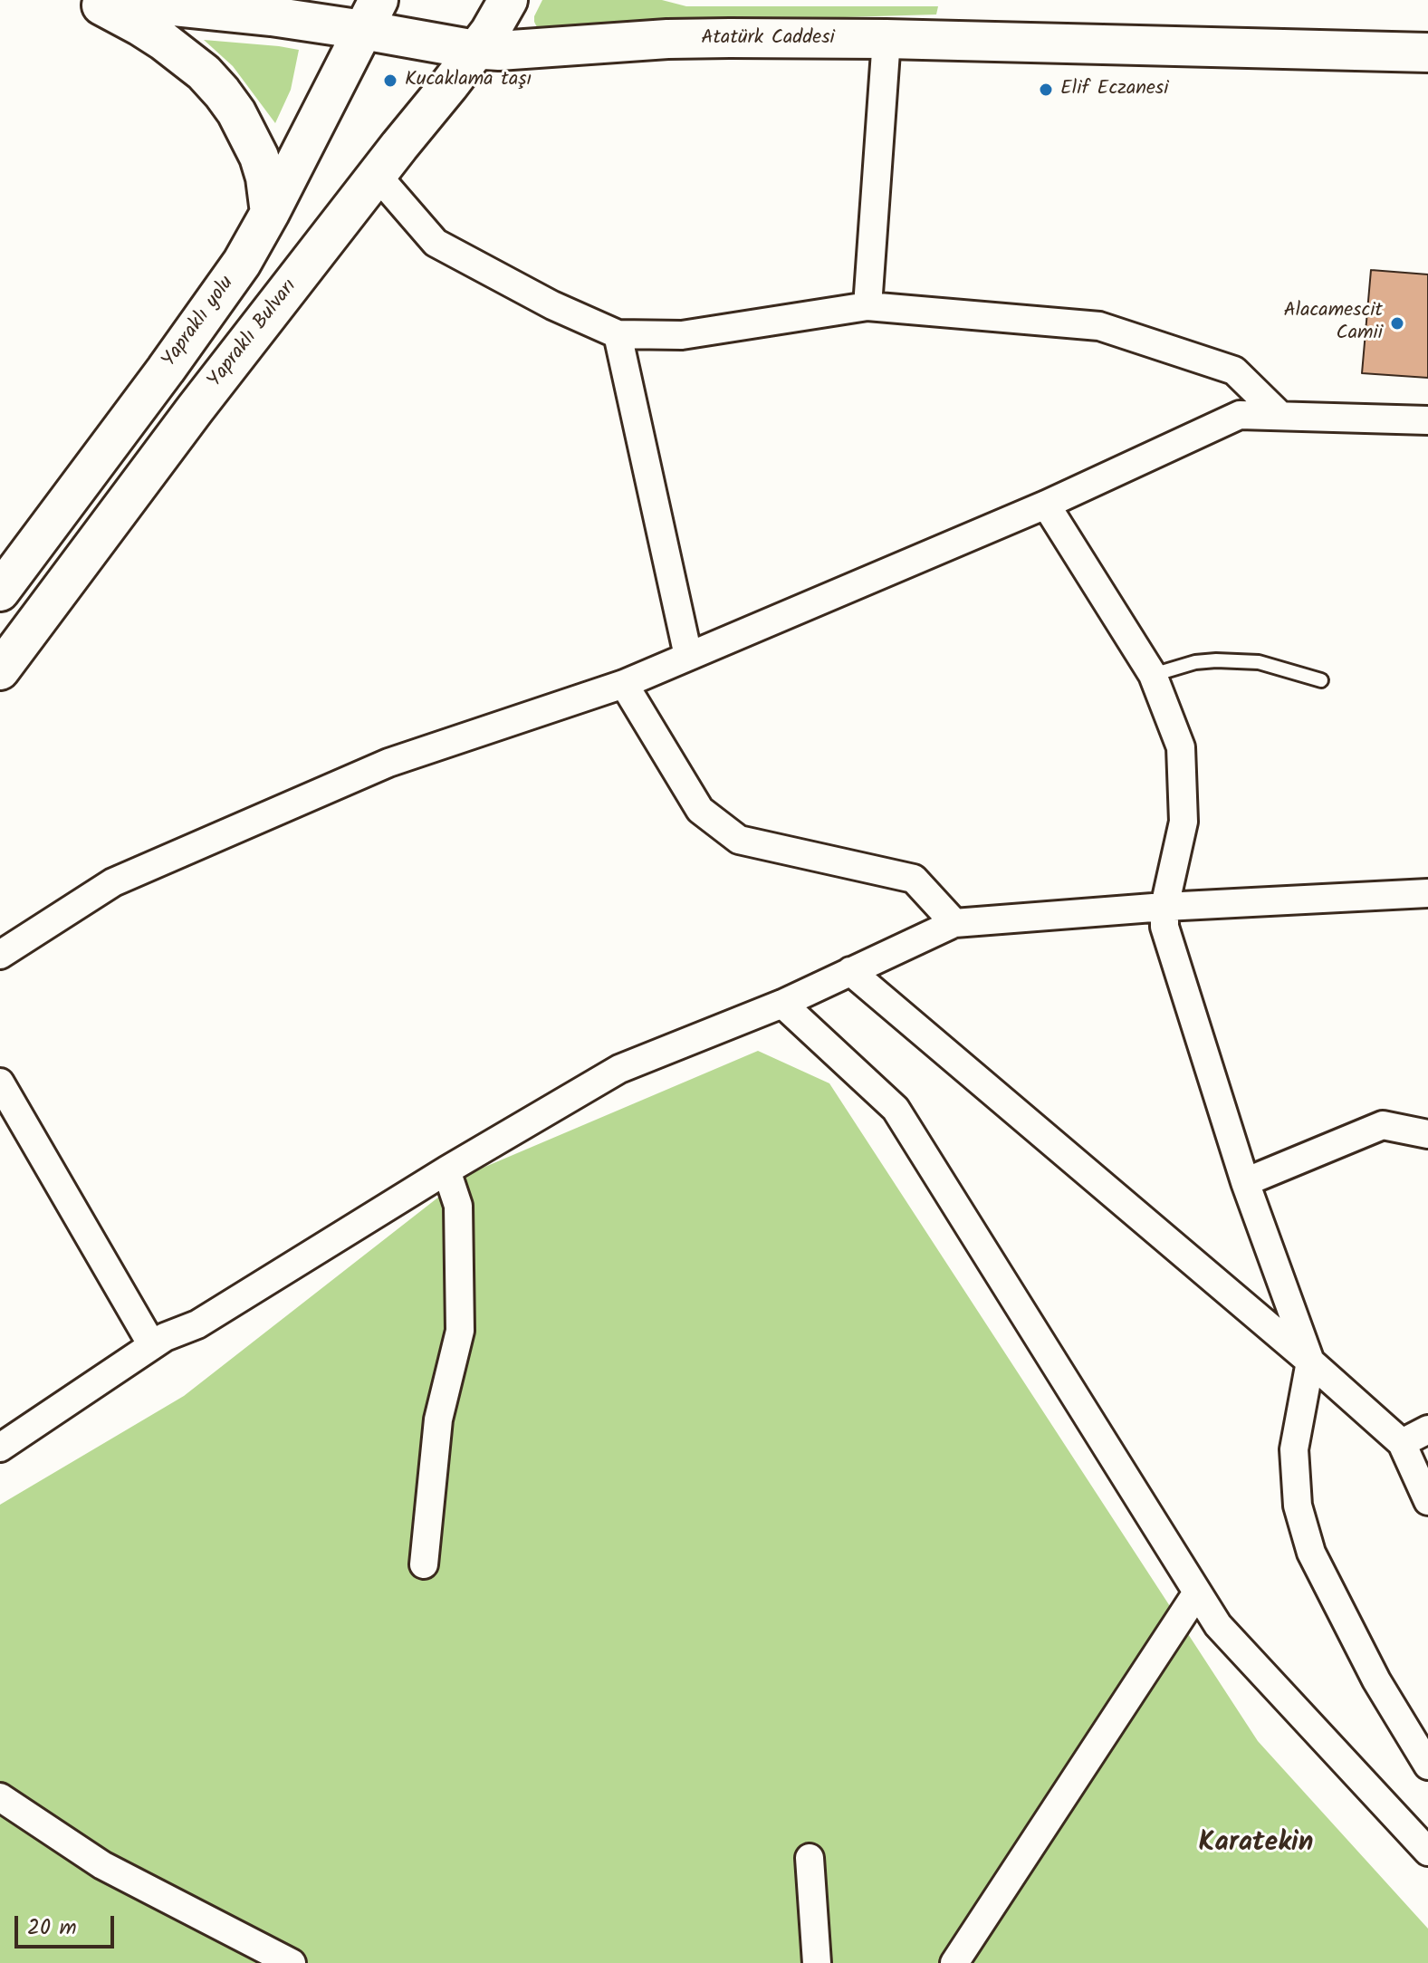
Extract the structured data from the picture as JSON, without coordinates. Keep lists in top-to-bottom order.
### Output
{
  "streets": {
    "main road": ["Atatürk Caddesi", "Yapraklı yolu", "Yapraklı Bulvarı"]
  },
  "crossings": [
    ["Atatürk Caddesi", "Yapraklı yolu"],
    ["Atatürk Caddesi", "Yapraklı Bulvarı"]
  ],
  "districts": ["Karatekin"],
  "places": ["Kucaklama taşı", "Elif Eczanesi", "Alacamescit Camii"],
  "scale_bar": "20 m"
}
